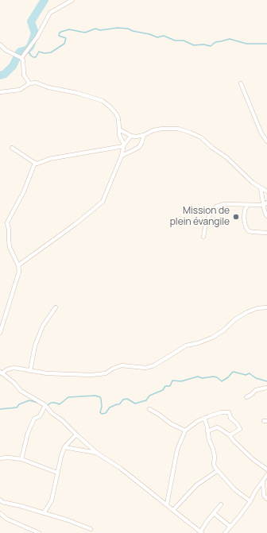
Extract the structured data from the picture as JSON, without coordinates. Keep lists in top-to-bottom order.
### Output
{
  "places": ["Mission de plein évangile"]
}
